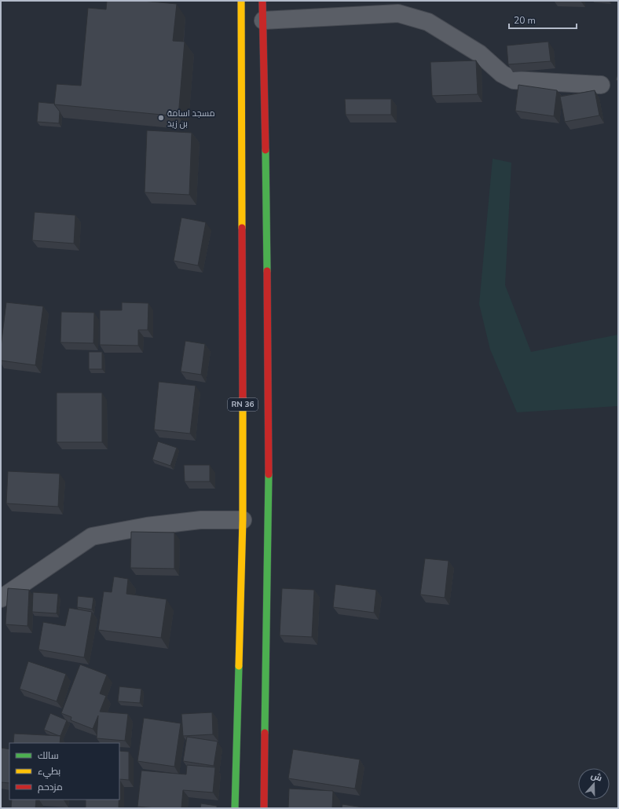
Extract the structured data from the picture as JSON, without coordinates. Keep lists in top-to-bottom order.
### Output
{
  "streets": {
    "main road": ["RN 36"]
  },
  "places": ["مسجد اسامة بن زيد"],
  "legend": ["سالك", "بطيء", "مزدحم"],
  "scale_bar": "20 m",
  "north": "top"
}
